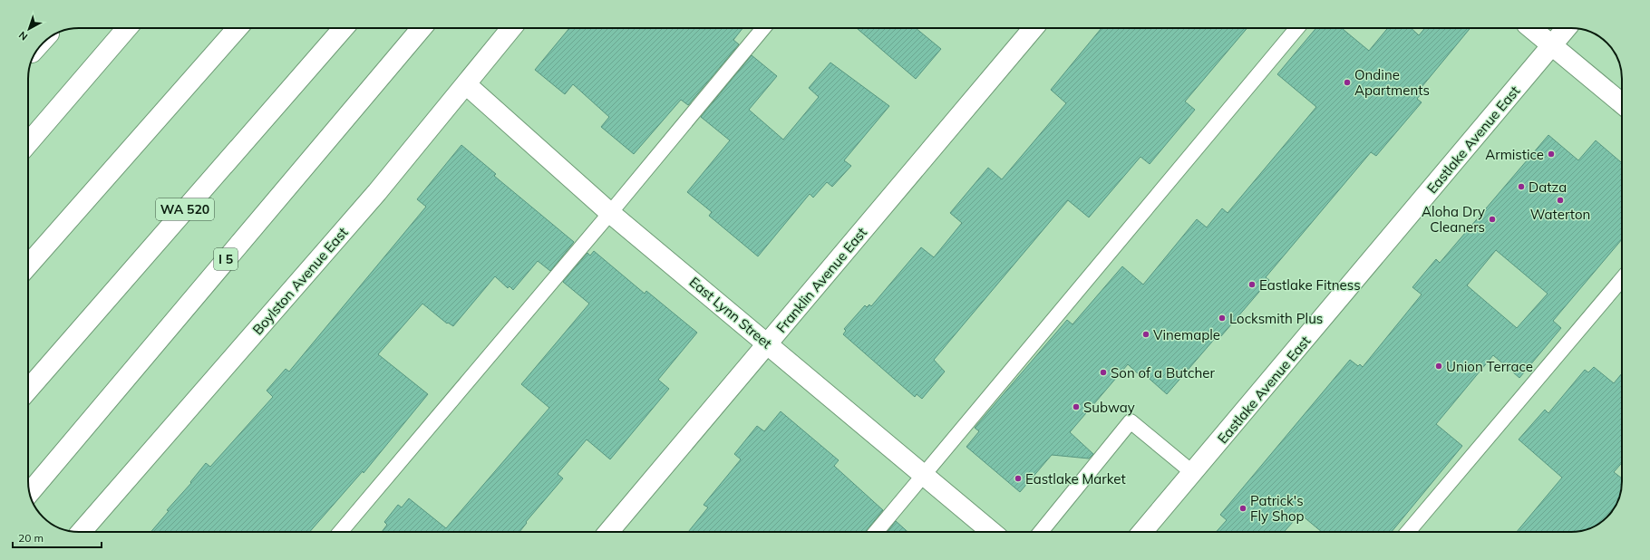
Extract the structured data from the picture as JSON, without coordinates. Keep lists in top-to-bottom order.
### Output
{
  "streets": {
    "main road": [
      "Eastlake Avenue East",
      "WA 520",
      "I 5",
      "Franklin Avenue East",
      "Boylston Avenue East",
      "East Lynn Street"
    ]
  },
  "crossings": [
    ["Franklin Avenue East", "East Lynn Street"],
    ["Boylston Avenue East", "East Lynn Street"]
  ],
  "places": [
    "Ondine Apartments",
    "Armistice",
    "Datza",
    "Waterton",
    "Aloha Dry Cleaners",
    "Eastlake Fitness",
    "Locksmith Plus",
    "Vinemaple",
    "Union Terrace",
    "Son of a Butcher",
    "Subway",
    "Eastlake Market",
    "Patrick's Fly Shop"
  ],
  "scale_bar": "20 m",
  "north": "bottom left"
}
